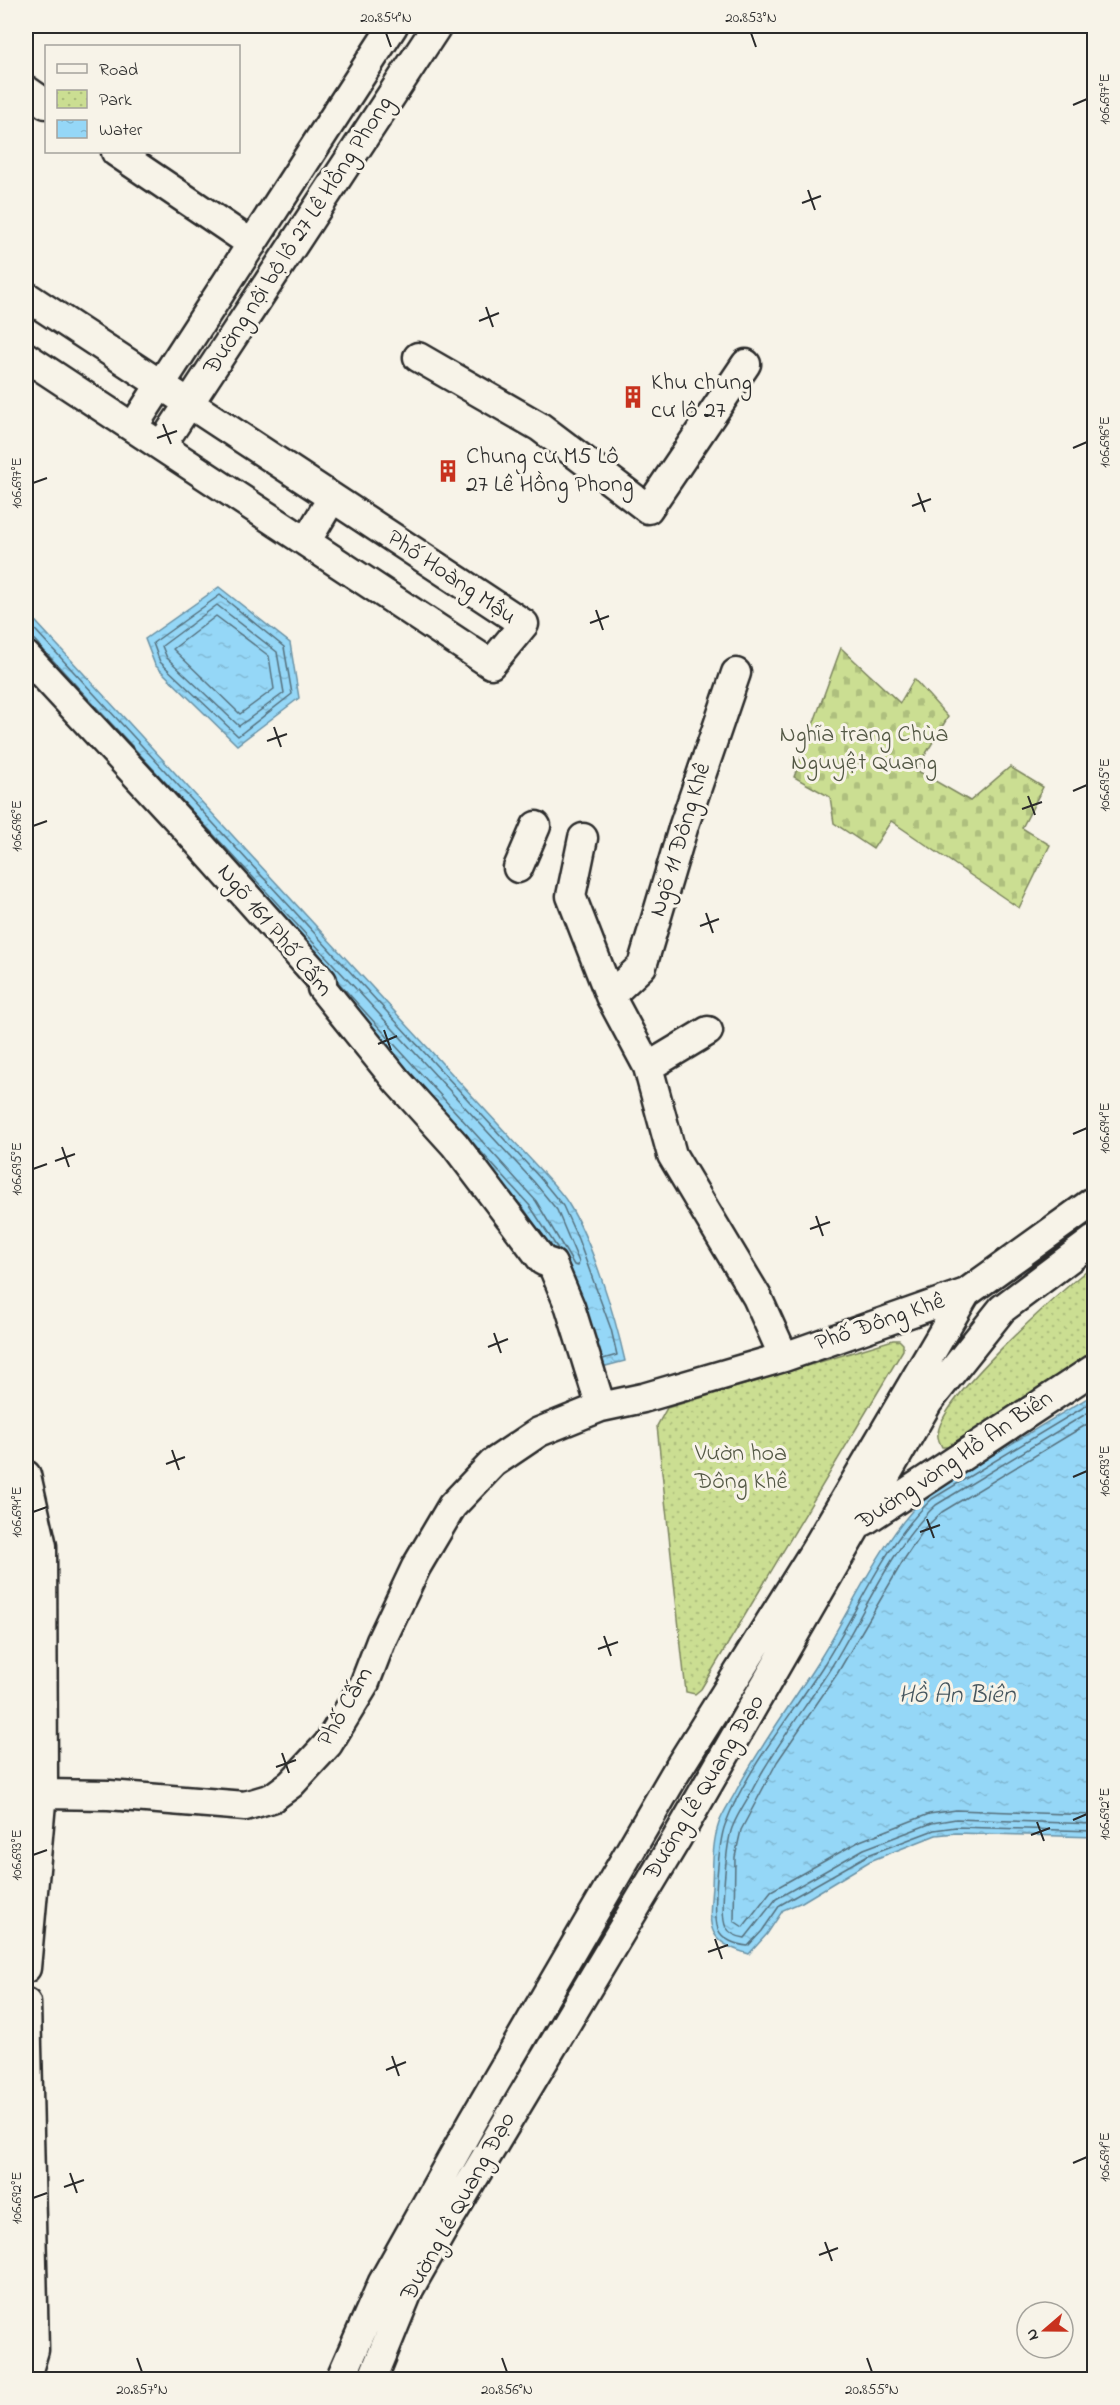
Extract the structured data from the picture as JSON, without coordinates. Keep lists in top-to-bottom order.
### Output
{
  "streets": {
    "street": [
      "Đường nội bộ lô 27 Lê Hồng Phong",
      "Phố Hoàng Mậu",
      "Ngõ 11 Đông Khê",
      "Ngõ 161 Phố Cấm",
      "Phố Đông Khê",
      "Đường vòng Hồ An Biên",
      "Phố Cấm",
      "Đường Lê Quang Đạo"
    ]
  },
  "crossings": [
    ["Đường nội bộ lô 27 Lê Hồng Phong", "Phố Hoàng Mậu"],
    ["Ngõ 161 Phố Cấm", "Phố Cấm"],
    ["Phố Đông Khê", "Phố Cấm"],
    ["Phố Đông Khê", "Đường Lê Quang Đạo"],
    ["Đường vòng Hồ An Biên", "Đường Lê Quang Đạo"]
  ],
  "water": ["Hồ An Biên"],
  "parks": ["Nghĩa trang Chùa Nguyệt Quang", "Vườn hoa Đông Khê"],
  "places": {
    "building": ["Khu chung cư lô 27", "Chung cư M5 Lô 27 Lê Hồng Phong"]
  },
  "legend": ["Road", "Park", "Water"],
  "north": "left",
  "coordinates": [
    "20.854°N",
    "20.853°N",
    "106.697°E",
    "106.696°E",
    "106.695°E",
    "106.694°E",
    "106.693°E",
    "106.692°E",
    "106.691°E",
    "20.857°N",
    "20.856°N",
    "20.855°N"
  ]
}
